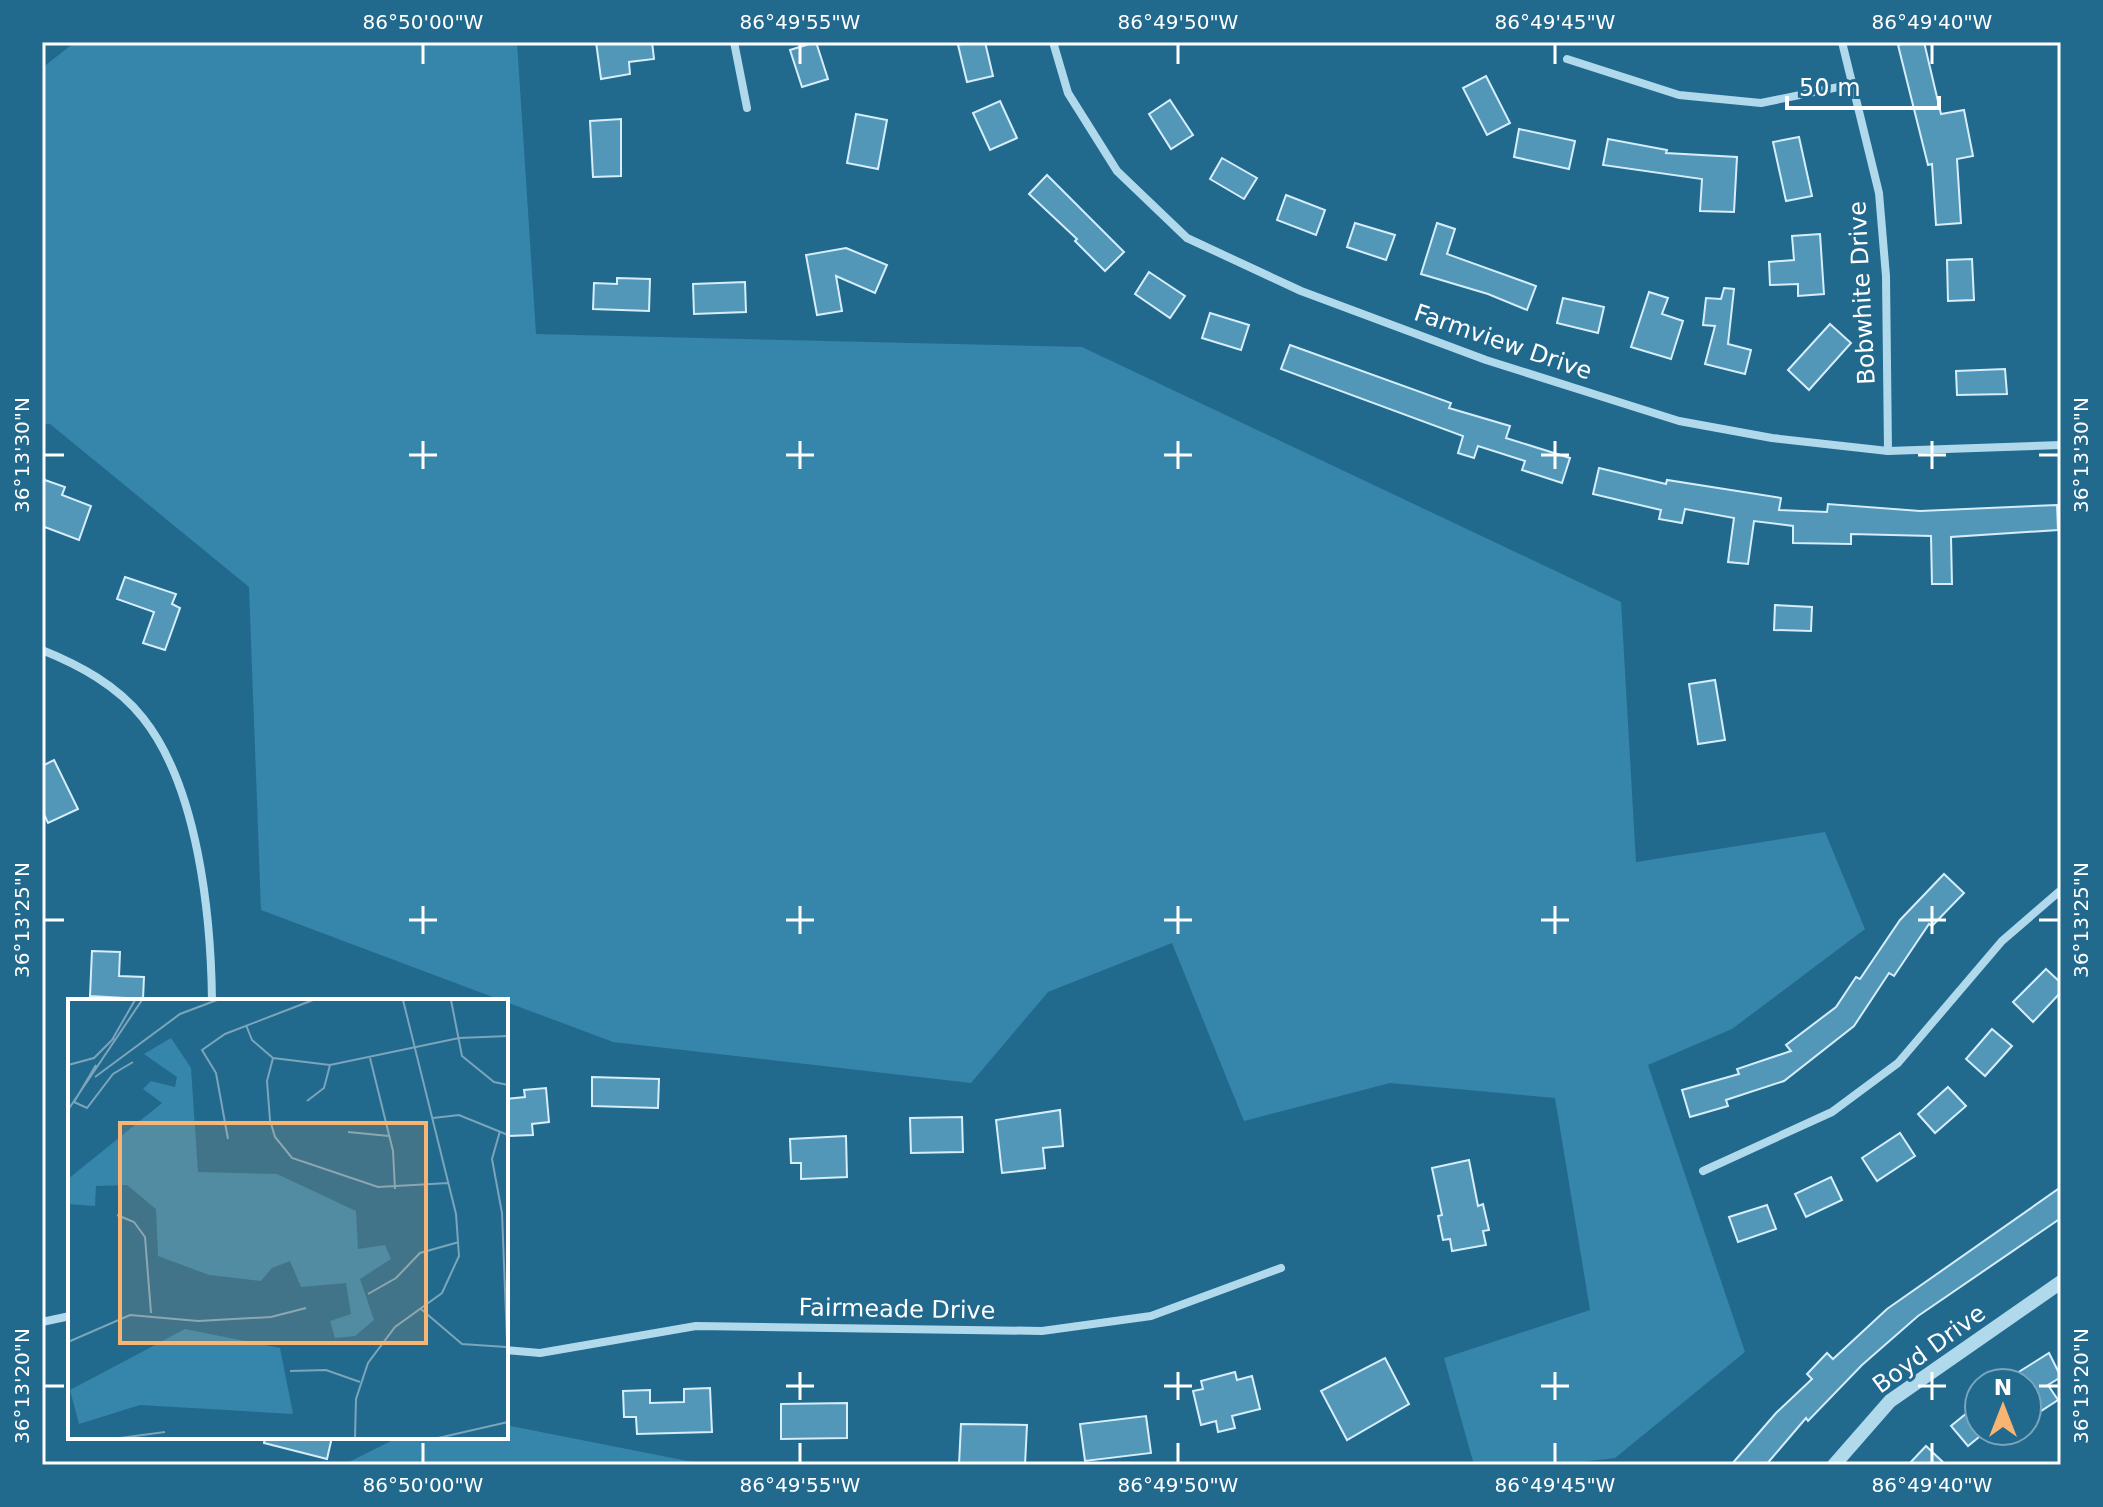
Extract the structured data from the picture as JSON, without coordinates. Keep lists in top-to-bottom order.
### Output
{
  "streets": {
    "street": [
      "Bobwhite Drive",
      "Farmview Drive",
      "Fairmeade Drive",
      "Boyd Drive"
    ]
  },
  "crossings": [
    ["Bobwhite Drive", "Farmview Drive"]
  ],
  "scale_bar": "50 m",
  "north": "top",
  "coordinates": [
    "86°50'00\"W",
    "86°49'55\"W",
    "86°49'50\"W",
    "86°49'45\"W",
    "86°49'40\"W",
    "36°13'30\"N",
    "36°13'25\"N",
    "36°13'20\"N"
  ]
}
